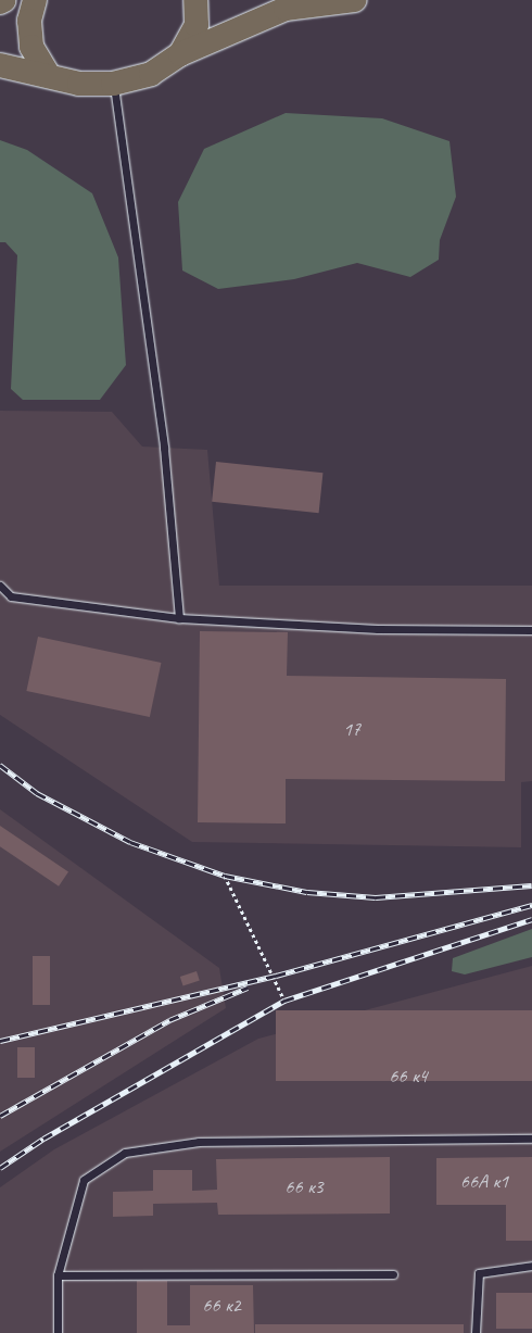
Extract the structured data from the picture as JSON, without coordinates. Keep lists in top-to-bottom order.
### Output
{
  "house_numbers": [
    "17",
    "66 к4",
    "66А к1",
    "66 к3",
    "66 к2"
  ]
}
